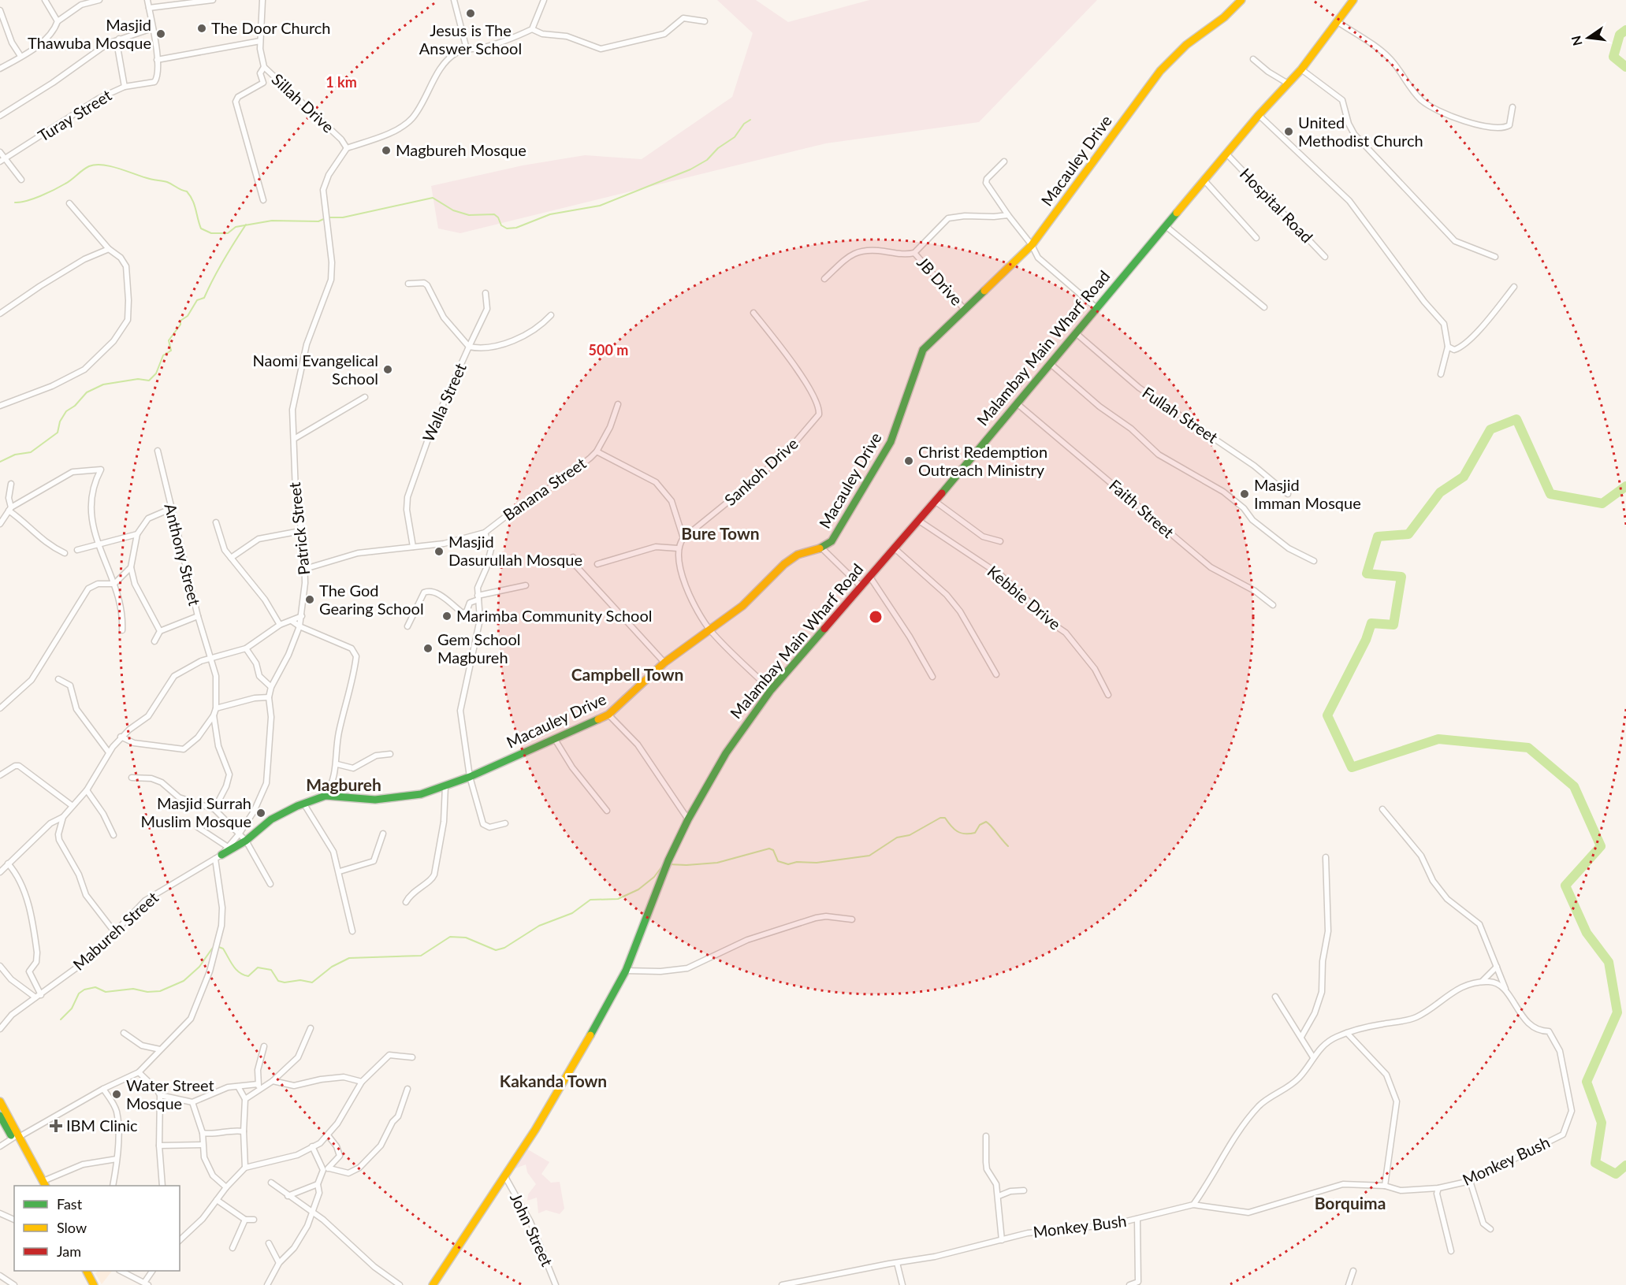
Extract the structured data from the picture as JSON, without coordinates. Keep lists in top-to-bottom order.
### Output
{
  "streets": {
    "main road": ["Macauley Drive", "Malambay Main Wharf Road"],
    "street": [
      "Sillah Drive",
      "Turay Street",
      "Hospital Road",
      "JB Drive",
      "Walla Street",
      "Fullah Street",
      "Sankoh Drive",
      "Banana Street",
      "Faith Street",
      "Patrick Street",
      "Anthony Street",
      "Kebbie Drive",
      "Mabureh Street",
      "Monkey Bush",
      "John Street"
    ]
  },
  "crossings": [
    ["Sillah Drive", "Patrick Street"],
    ["Macauley Drive", "JB Drive"],
    ["Macauley Drive", "Mabureh Street"],
    ["Hospital Road", "Malambay Main Wharf Road"],
    ["Malambay Main Wharf Road", "Fullah Street"],
    ["Malambay Main Wharf Road", "Faith Street"],
    ["Malambay Main Wharf Road", "Kebbie Drive"],
    ["Malambay Main Wharf Road", "John Street"],
    ["Walla Street", "Banana Street"],
    ["Banana Street", "Patrick Street"],
    ["Patrick Street", "Mabureh Street"]
  ],
  "districts": [
    "Bure Town",
    "Campbell Town",
    "Magbureh",
    "Kakanda Town",
    "Borquima"
  ],
  "places": {
    "other": [
      "Jesus is The Answer School",
      "The Door Church",
      "Masjid Thawuba Mosque",
      "United Methodist Church",
      "Magbureh Mosque",
      "Naomi Evangelical School",
      "Christ Redemption Outreach Ministry",
      "Masjid Imman Mosque",
      "Masjid Dasurullah Mosque",
      "The God Gearing School",
      "Marimba Community School",
      "Gem School Magbureh",
      "Masjid Surrah Muslim Mosque",
      "Water Street Mosque"
    ],
    "health": ["IBM Clinic"]
  },
  "legend": ["Fast", "Slow", "Jam"],
  "north": "left",
  "rings": ["1 km", "500 m"]
}
